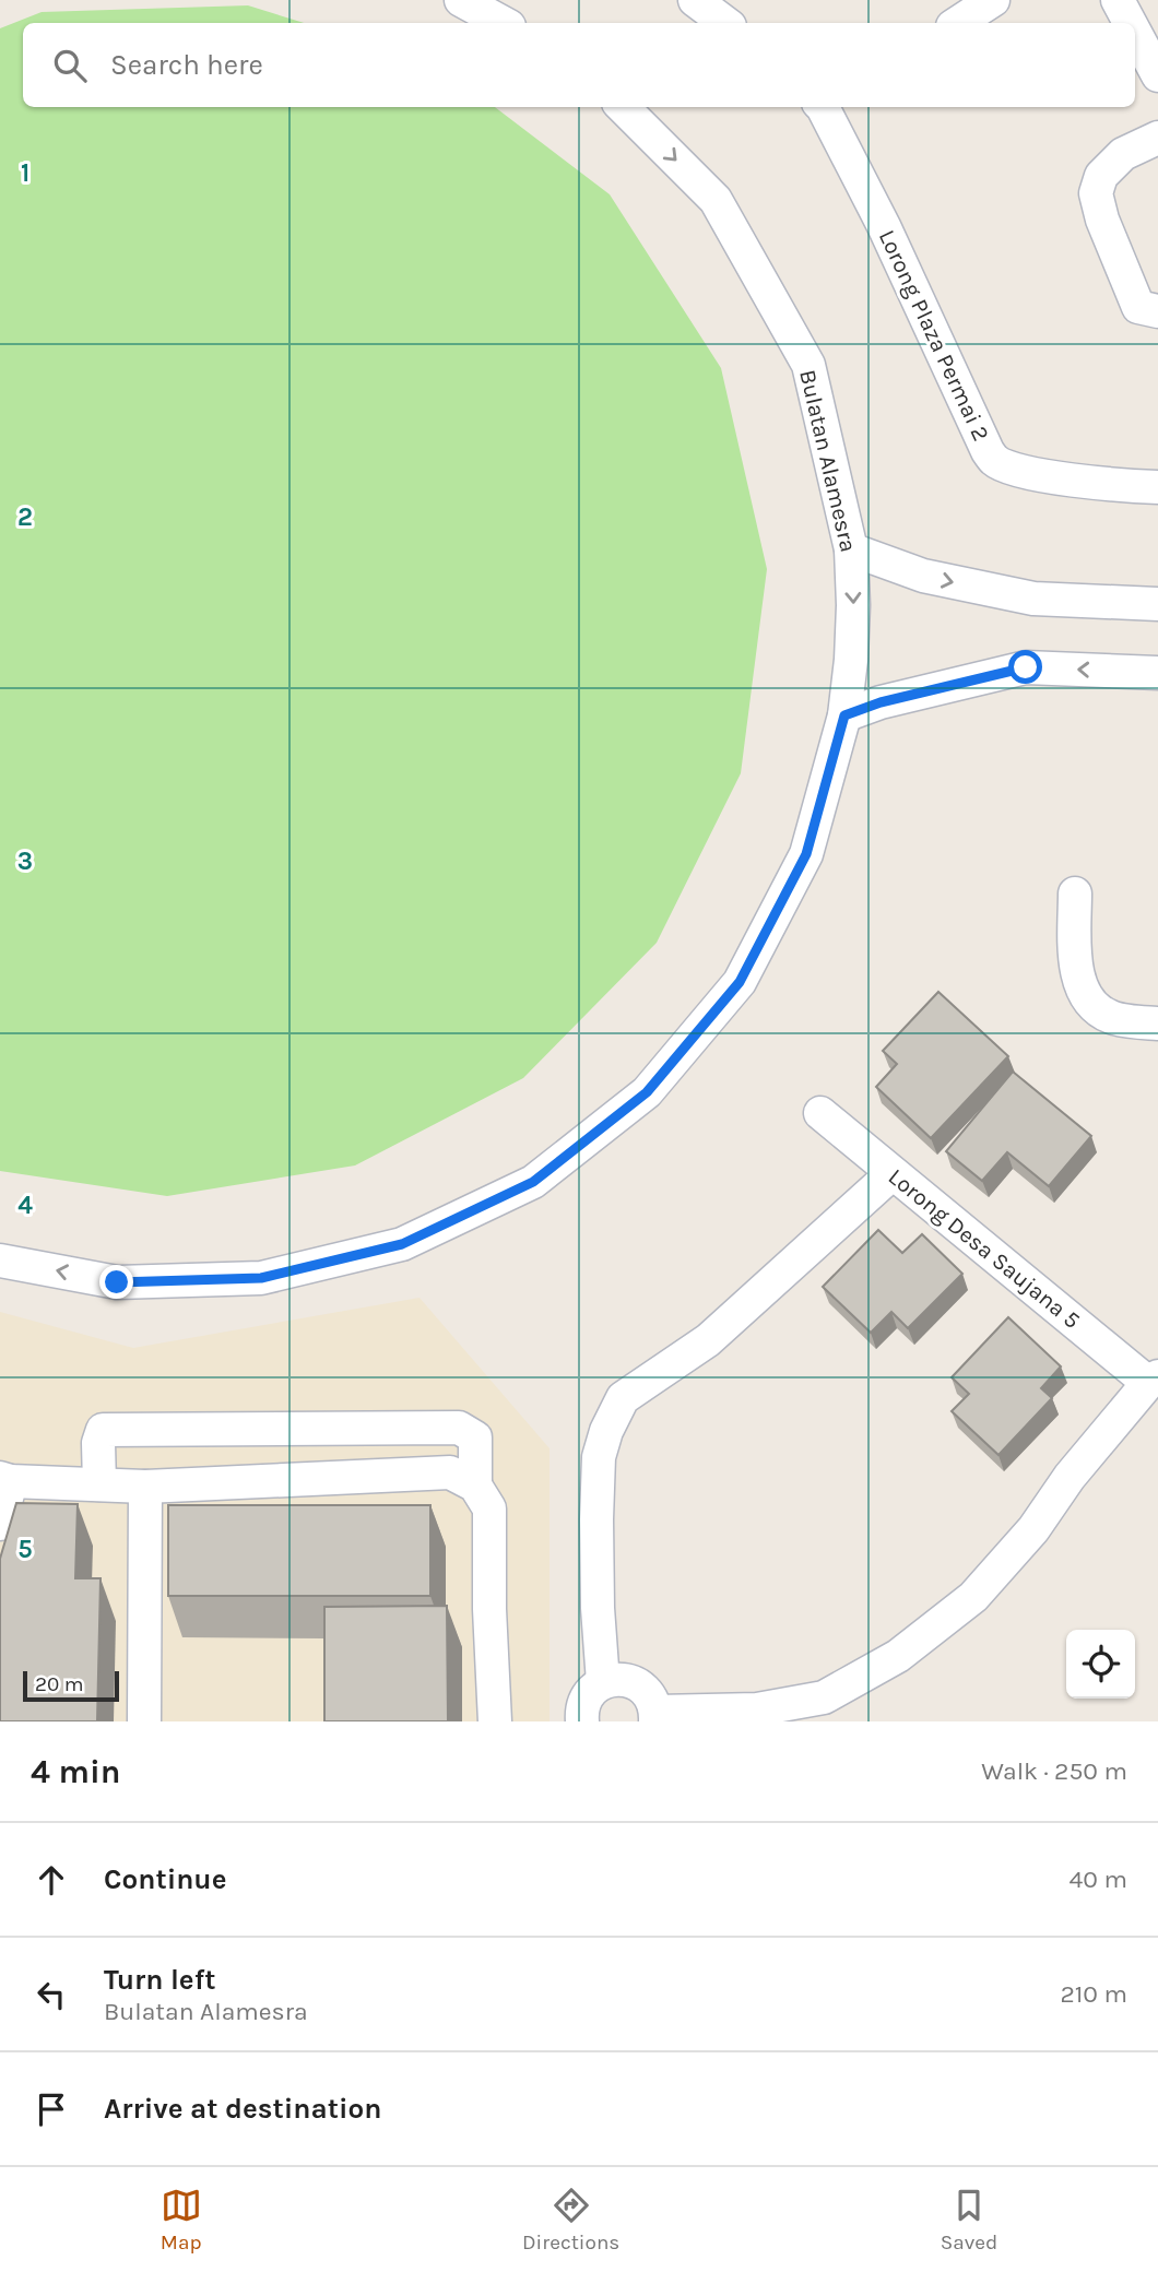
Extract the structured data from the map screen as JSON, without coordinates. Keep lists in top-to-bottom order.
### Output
{
  "streets": {
    "street": ["Lorong Plaza Permai 2", "Bulatan Alamesra", "Lorong Desa Saujana 5"]
  },
  "scale_bar": "20 m",
  "page": {
    "search": "Search here",
    "scale": "20 m",
    "heading": ["4 min", "Walk · 250 m"],
    "list": [
      ["Continue", "40 m"],
      ["Turn left", "Bulatan Alamesra", "210 m"],
      "Arrive at destination"
    ],
    "nav": ["Map", "Directions", "Saved"]
  },
  "grid": {
    "rows": [
      "1",
      "2",
      "3",
      "4",
      "5"
    ]
  }
}
